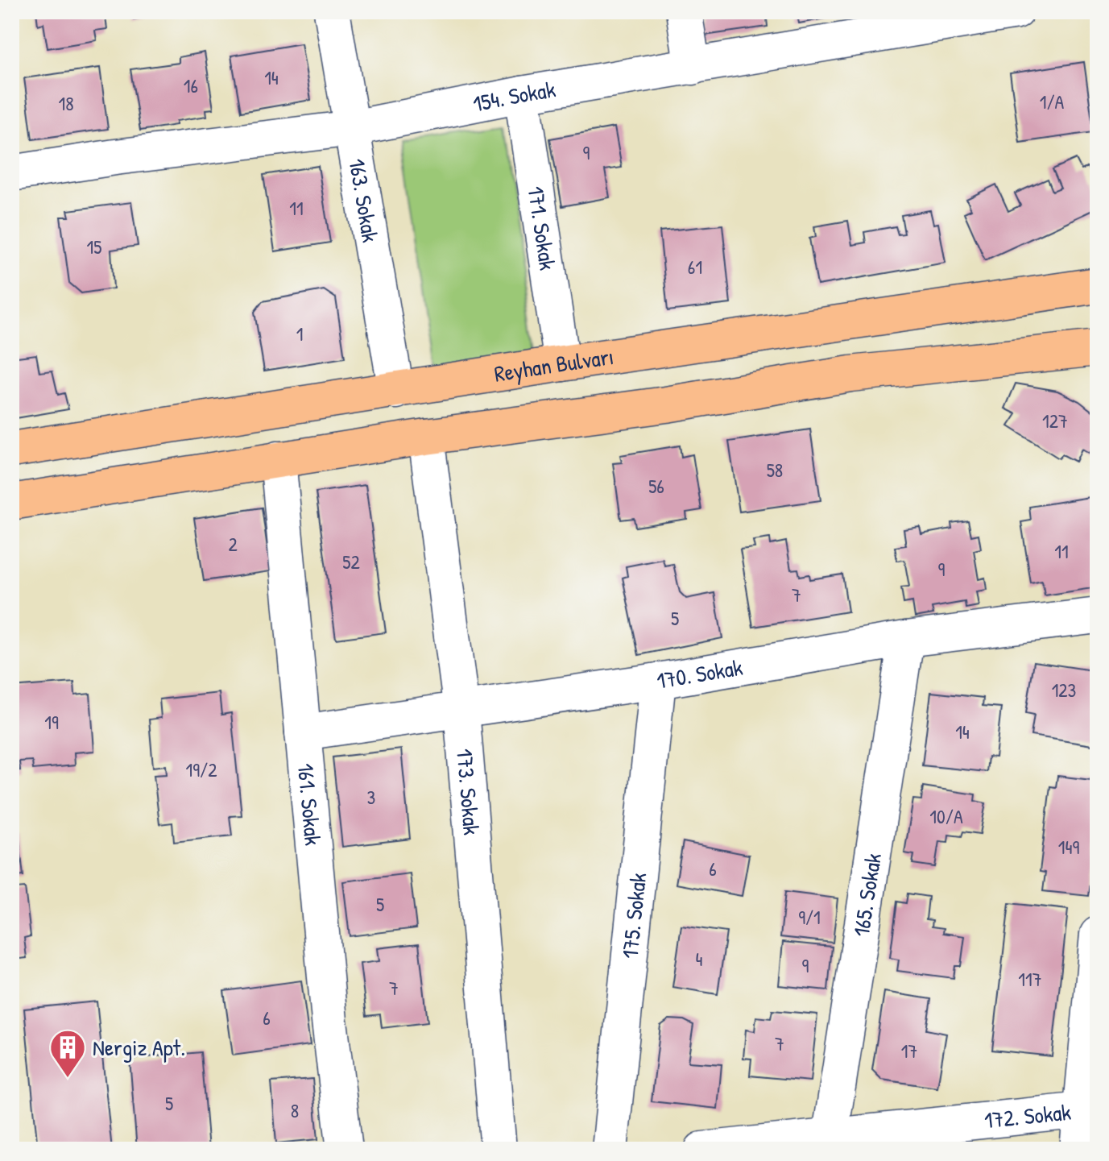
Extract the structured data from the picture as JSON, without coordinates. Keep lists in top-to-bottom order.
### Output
{
  "streets": {
    "main road": ["Reyhan Bulvarı"],
    "street": [
      "154. Sokak",
      "163. Sokak",
      "171. Sokak",
      "170. Sokak",
      "173. Sokak",
      "161. Sokak",
      "165. Sokak",
      "175. Sokak",
      "172. Sokak"
    ]
  },
  "crossings": [
    ["154. Sokak", "163. Sokak"],
    ["154. Sokak", "171. Sokak"],
    ["163. Sokak", "Reyhan Bulvarı"],
    ["171. Sokak", "Reyhan Bulvarı"],
    ["170. Sokak", "173. Sokak"],
    ["170. Sokak", "161. Sokak"],
    ["170. Sokak", "165. Sokak"],
    ["170. Sokak", "175. Sokak"],
    ["165. Sokak", "172. Sokak"]
  ],
  "places": {
    "building": ["Nergiz Apt."]
  },
  "house_numbers": [
    "14",
    "16",
    "1/A",
    "18",
    "9",
    "11",
    "15",
    "61",
    "1",
    "127",
    "58",
    "56",
    "2",
    "11",
    "52",
    "9",
    "7",
    "5",
    "123",
    "19",
    "14",
    "19/2",
    "3",
    "10/A",
    "149",
    "6",
    "5",
    "9/1",
    "4",
    "9",
    "117",
    "7",
    "6",
    "7",
    "17",
    "5",
    "8"
  ]
}
